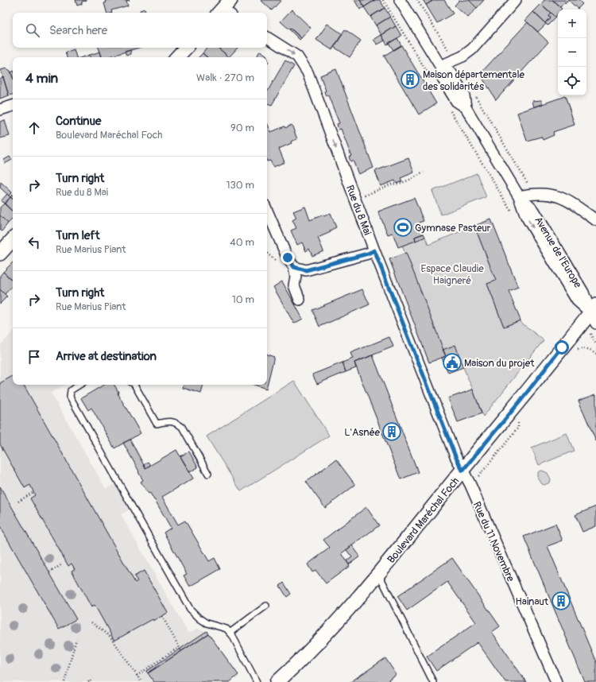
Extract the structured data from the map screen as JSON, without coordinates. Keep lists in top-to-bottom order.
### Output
{
  "streets": {
    "street": [
      "Rue du 8 Mai",
      "Avenue de l'Europe",
      "Boulevard Maréchal Foch",
      "Rue du 11 Novembre"
    ]
  },
  "crossings": [
    ["Rue du 8 Mai", "Boulevard Maréchal Foch"],
    ["Rue du 8 Mai", "Rue du 11 Novembre"],
    ["Avenue de l'Europe", "Boulevard Maréchal Foch"],
    ["Boulevard Maréchal Foch", "Rue du 11 Novembre"]
  ],
  "one_way": ["Rue du 8 Mai"],
  "parks": ["Espace Claudie Haigneré"],
  "places": {
    "building": ["Maison départementale des solidarités", "L'Asnée", "Hainaut"],
    "sports": ["Gymnase Pasteur"],
    "public building": ["Maison du projet"]
  },
  "page": {
    "map_buttons": ["+", "−"],
    "search": "Search here",
    "heading": ["4 min", "Walk · 270 m"],
    "list": [
      ["Continue", "Boulevard Maréchal Foch", "90 m"],
      ["Turn right", "Rue du 8 Mai", "130 m"],
      ["Turn left", "Rue Marius Piant", "40 m"],
      ["Turn right", "Rue Marius Piant", "10 m"],
      "Arrive at destination"
    ]
  }
}
